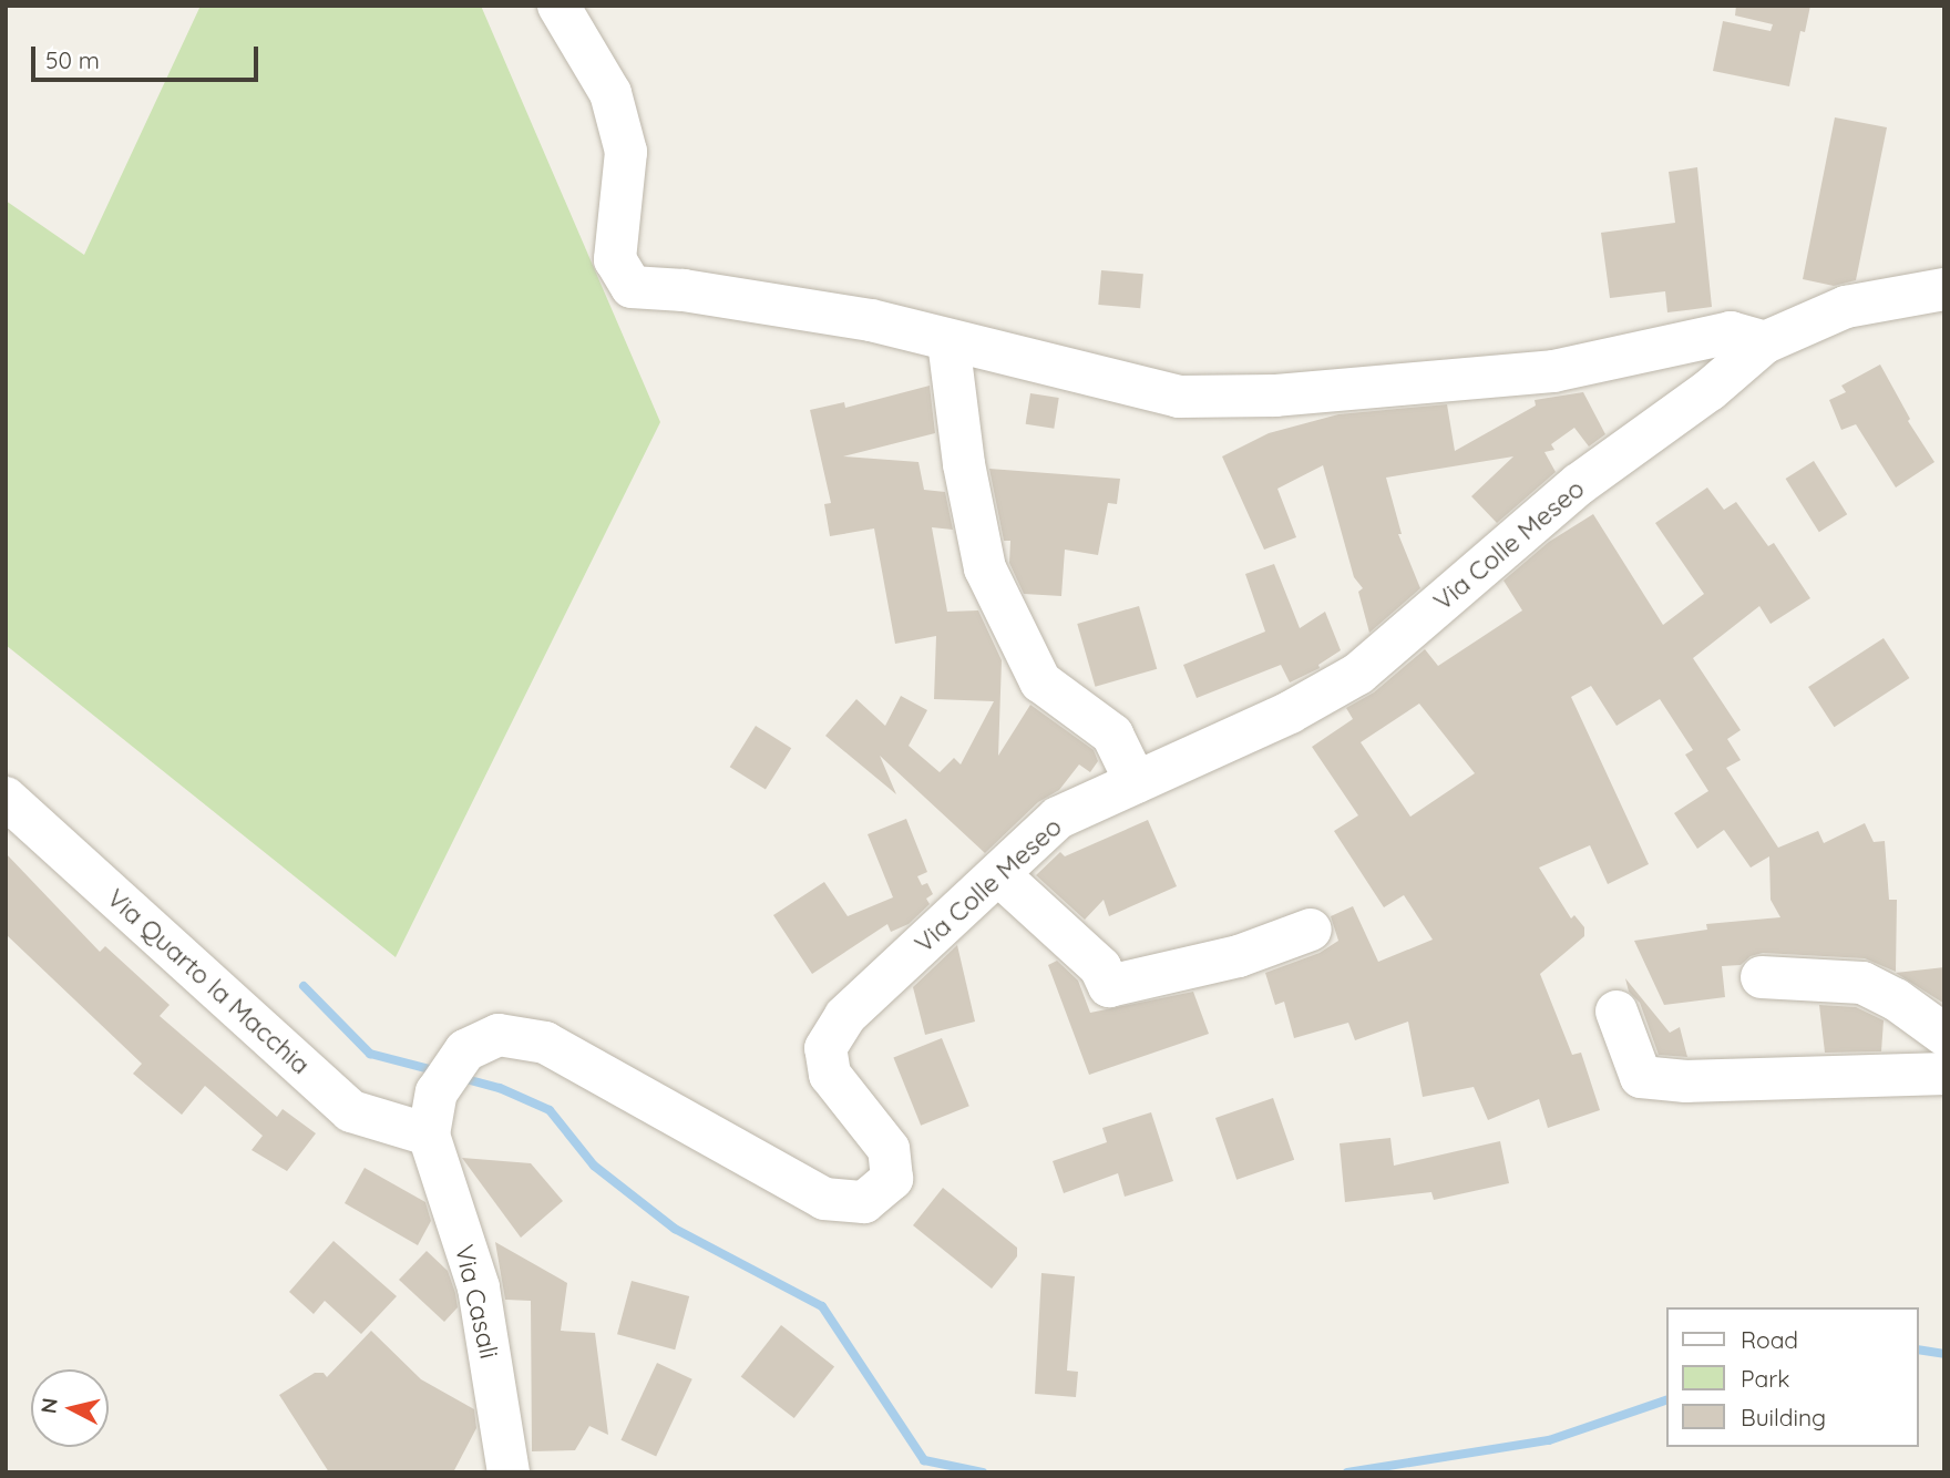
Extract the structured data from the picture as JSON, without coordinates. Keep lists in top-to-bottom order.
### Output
{
  "streets": {
    "street": ["Via Colle Meseo", "Via Quarto la Macchia", "Via Casali"]
  },
  "crossings": [
    ["Via Colle Meseo", "Via Quarto la Macchia"],
    ["Via Colle Meseo", "Via Casali"],
    ["Via Quarto la Macchia", "Via Casali"]
  ],
  "legend": ["Road", "Park", "Building"],
  "scale_bar": "50 m",
  "north": "left"
}
